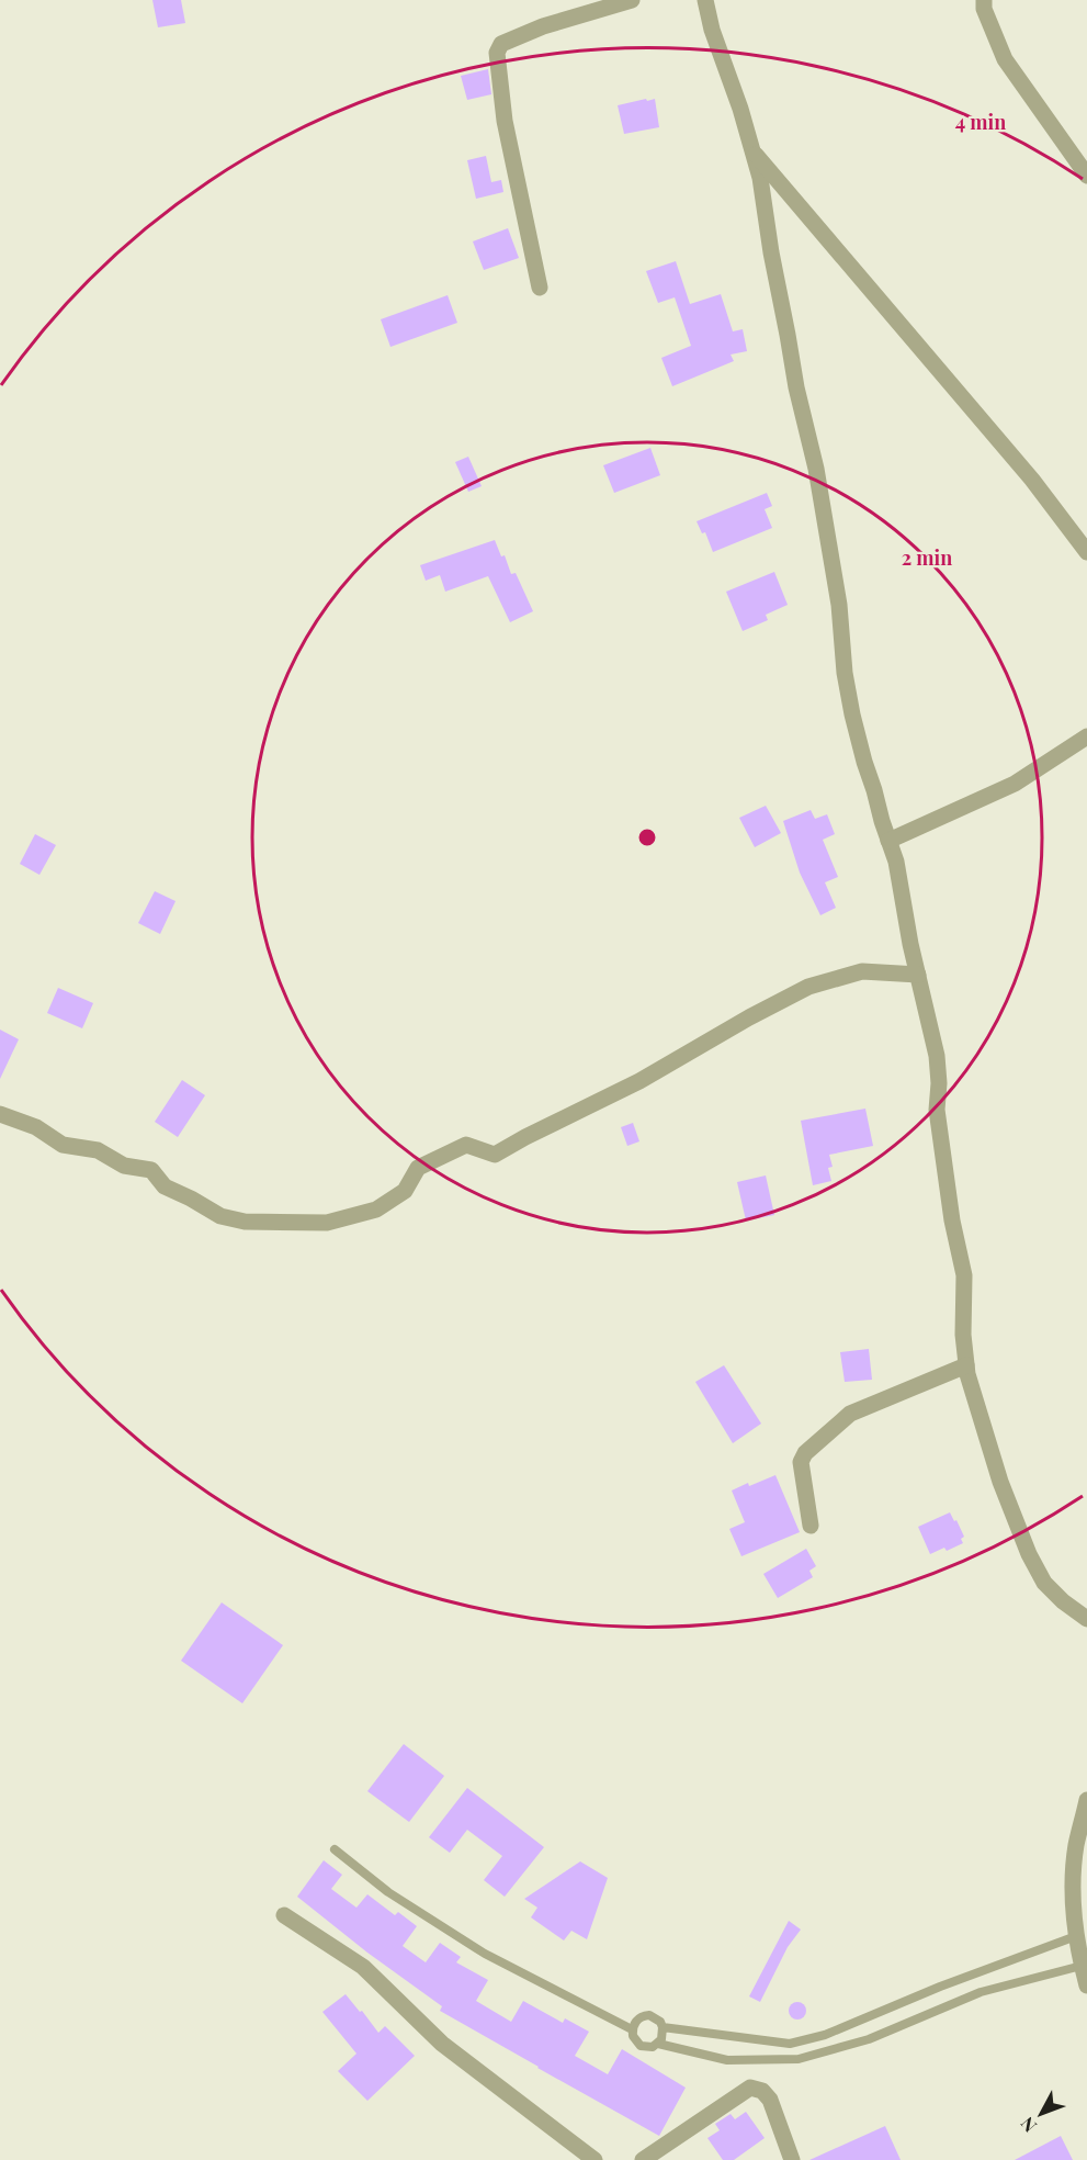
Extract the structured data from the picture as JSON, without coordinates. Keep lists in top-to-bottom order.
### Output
{
  "north": "bottom left",
  "rings": ["4 min", "2 min"]
}
